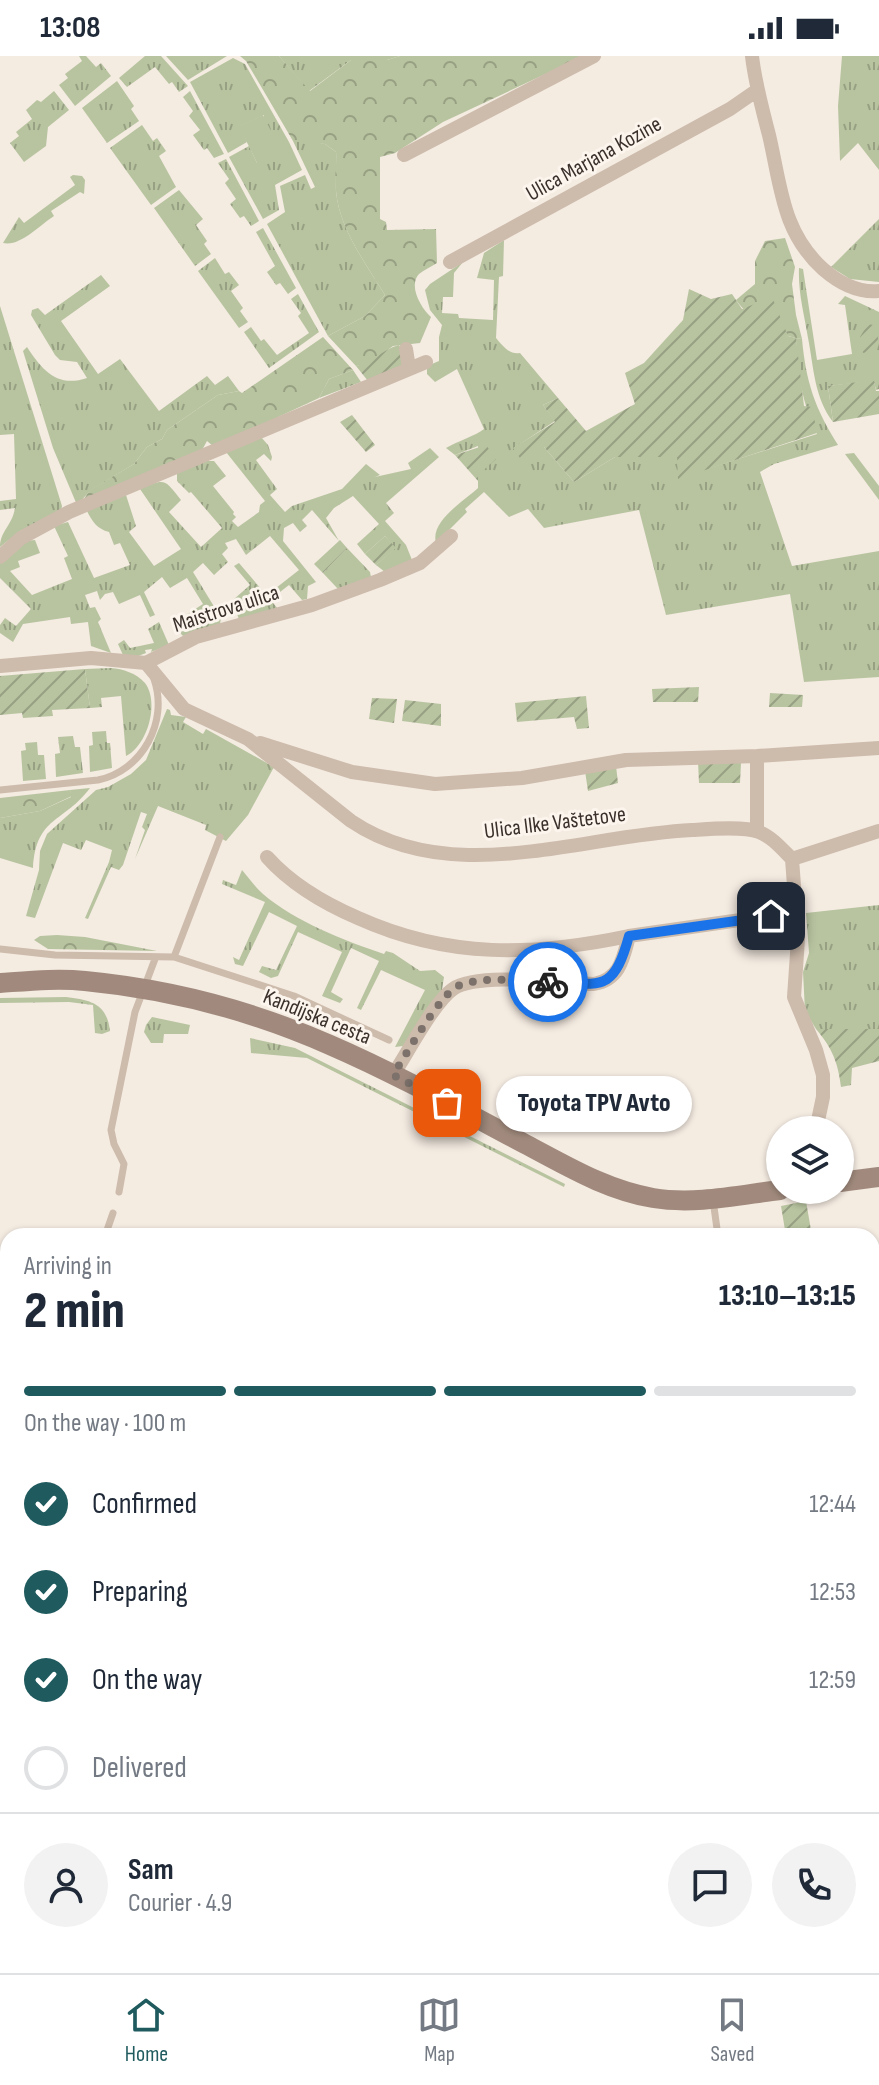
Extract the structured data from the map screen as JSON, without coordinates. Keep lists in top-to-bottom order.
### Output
{
  "streets": {
    "main road": ["Kandijska cesta"],
    "street": ["Ulica Marjana Kozine", "Maistrova ulica", "Ulica Ilke Vaštetove"]
  },
  "crossings": [
    ["Maistrova ulica", "Ulica Ilke Vaštetove"]
  ],
  "places": ["Toyota TPV Avto"],
  "page": {
    "status": "13:08",
    "bubble": "Toyota TPV Avto",
    "heading": ["2 min", "Arriving in", "13:10–13:15"],
    "panel": ["Sam", "Courier · 4.9"],
    "bar": "On the way · 100 m",
    "list": [
      ["Confirmed", "12:44"],
      ["Preparing", "12:53"],
      ["On the way", "12:59"],
      "Delivered"
    ],
    "tabs": ["Home", "Map", "Saved"]
  }
}
